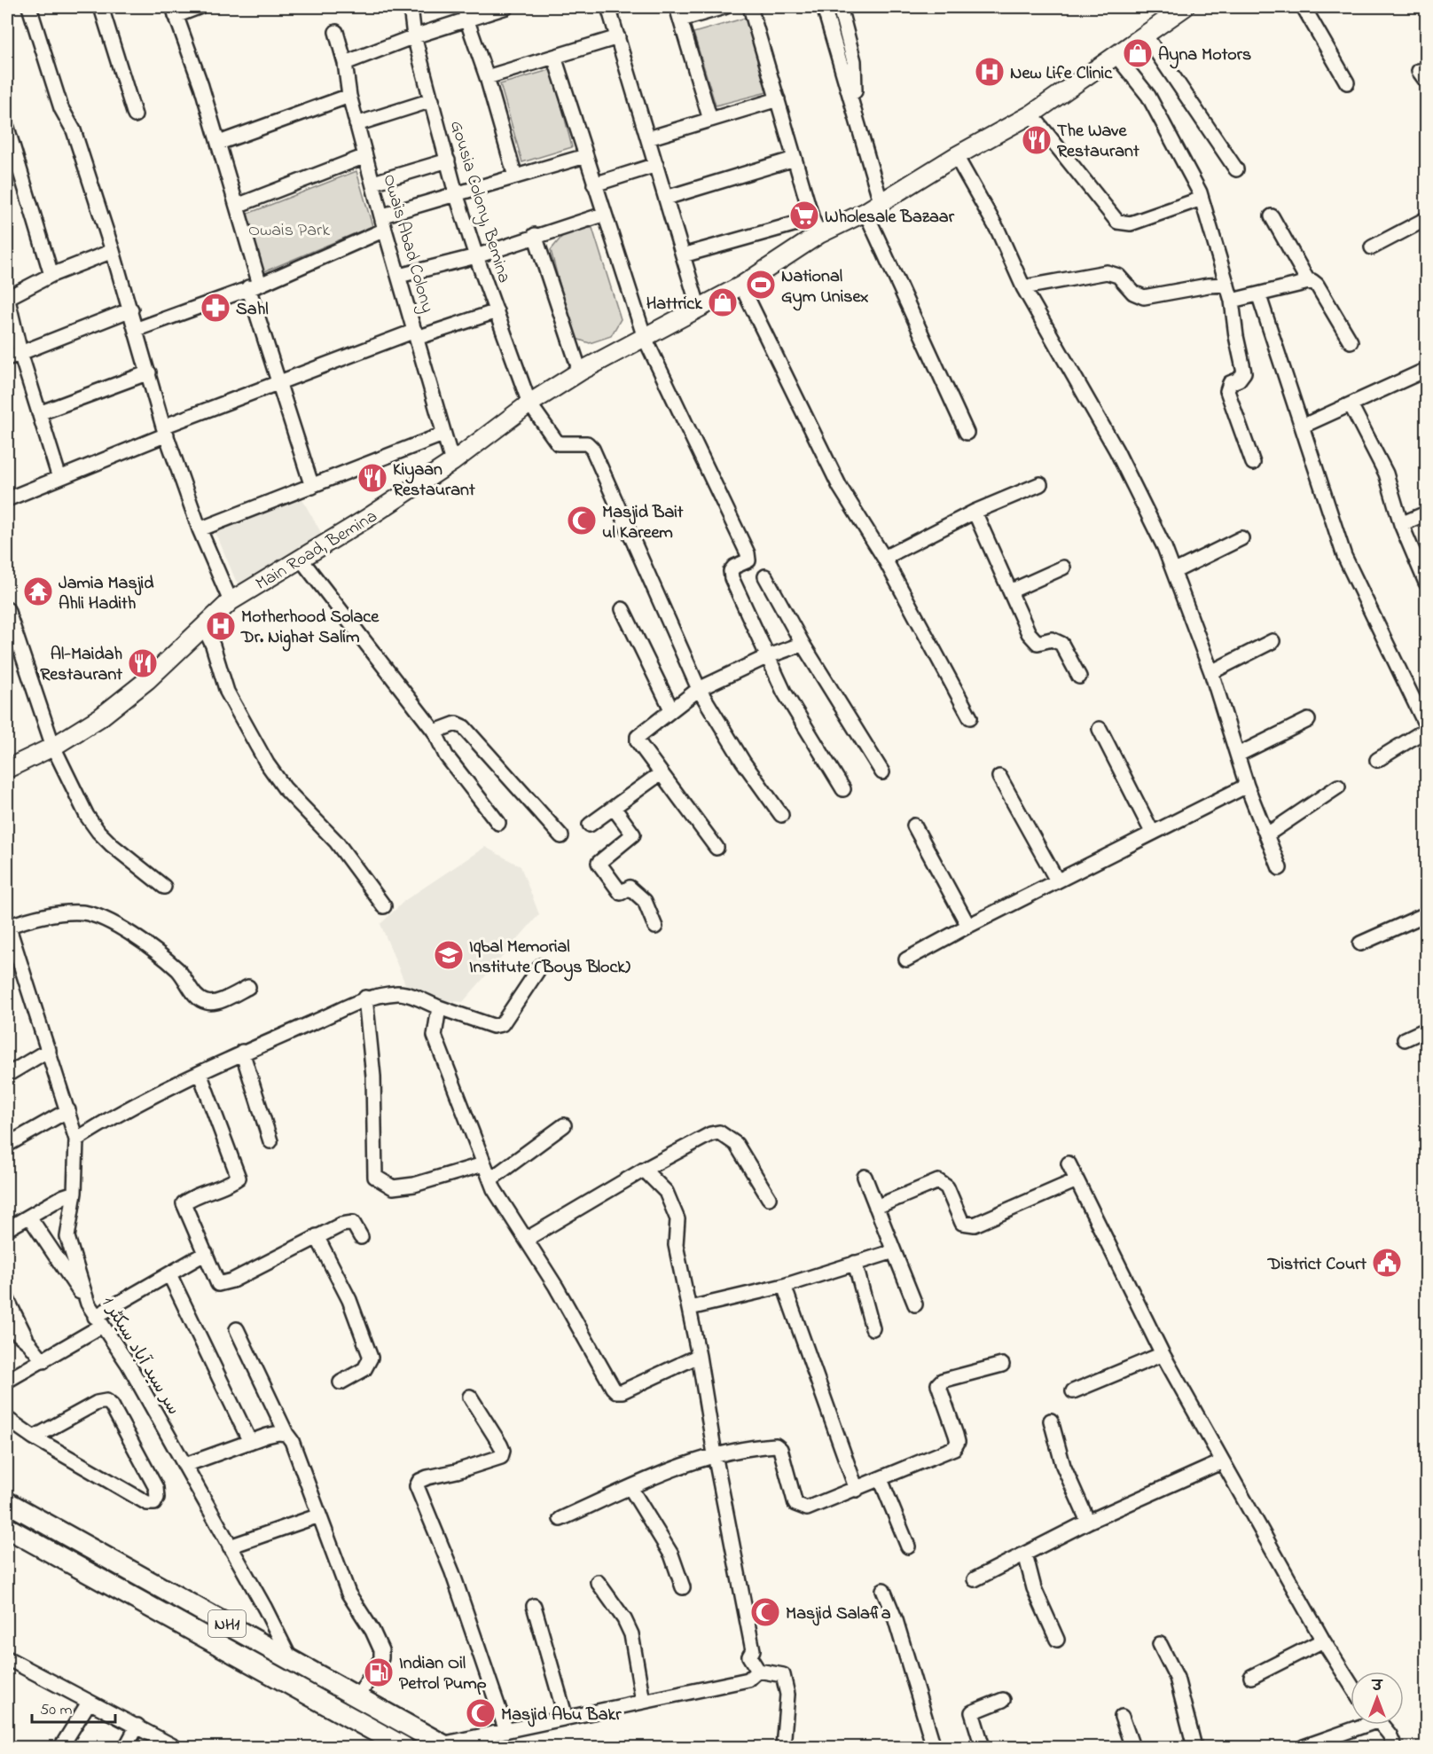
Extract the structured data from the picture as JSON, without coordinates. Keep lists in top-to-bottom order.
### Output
{
  "streets": {
    "highway": ["NH1"],
    "main road": ["Main Road, Bemina"],
    "street": ["Gousia Colony, Bemina", "Owais Abad Colony", "سر سید آباد سیکٹر 1"]
  },
  "crossings": [
    ["Gousia Colony, Bemina", "Main Road, Bemina"],
    ["Owais Abad Colony", "Main Road, Bemina"],
    ["سر سید آباد سیکٹر 1", "NH1"]
  ],
  "parks": ["Owais Park"],
  "places": {
    "shop": ["Ayna Motors", "Hattrick"],
    "hospital": ["New Life Clinic", "Motherhood Solace Dr. Nighat Salim"],
    "restaurant": ["The Wave Restaurant", "Kiyaan Restaurant", "Al-Maidah Restaurant"],
    "supermarket": ["Wholesale Bazaar"],
    "sports": ["National Gym Unisex"],
    "pharmacy": ["Sahl"],
    "mosque": ["Masjid Bait ul Kareem", "Masjid Salafia", "Masjid Abu Bakr"],
    "temple": ["Jamia Masjid Ahli Hadith"],
    "school or university": ["Iqbal Memorial Institute (Boys Block)"],
    "public building": ["District Court"],
    "fuel station": ["Indian Oil Petrol Pump"]
  },
  "scale_bar": "50 m",
  "north": "top"
}
